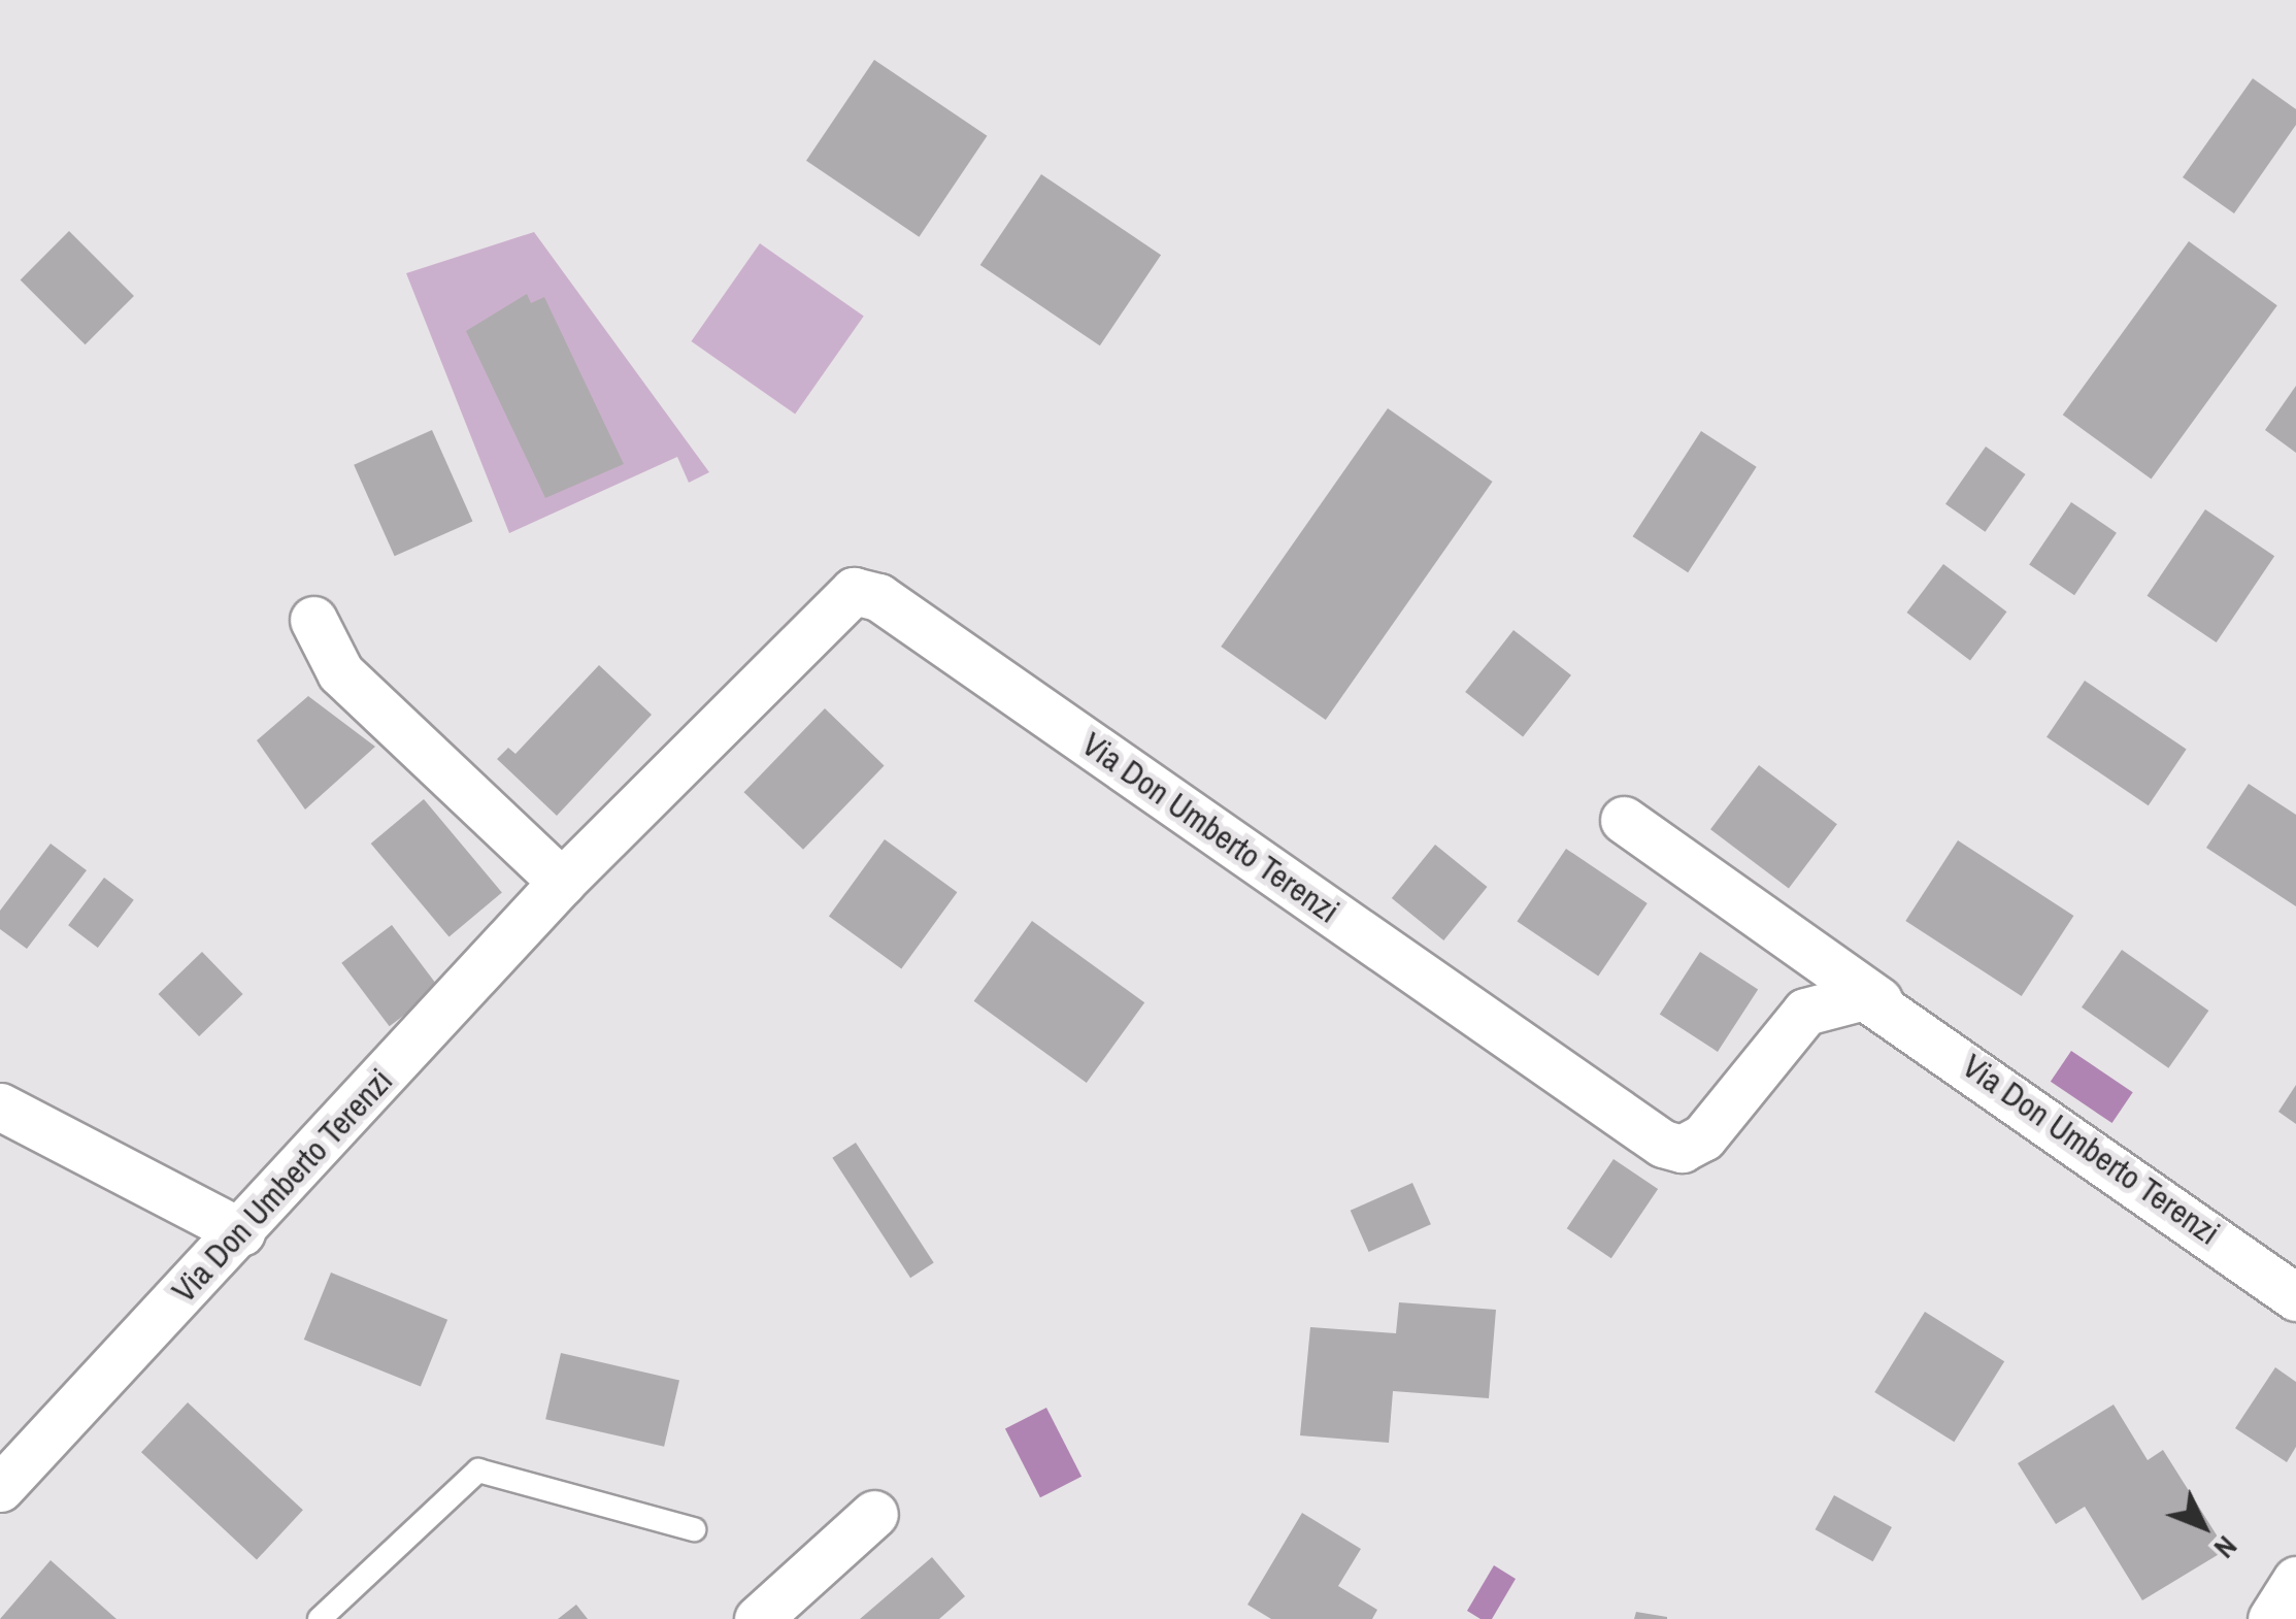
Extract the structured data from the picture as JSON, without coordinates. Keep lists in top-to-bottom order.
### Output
{
  "streets": {
    "street": ["Via Don Umberto Terenzi"]
  },
  "north": "bottom right"
}
